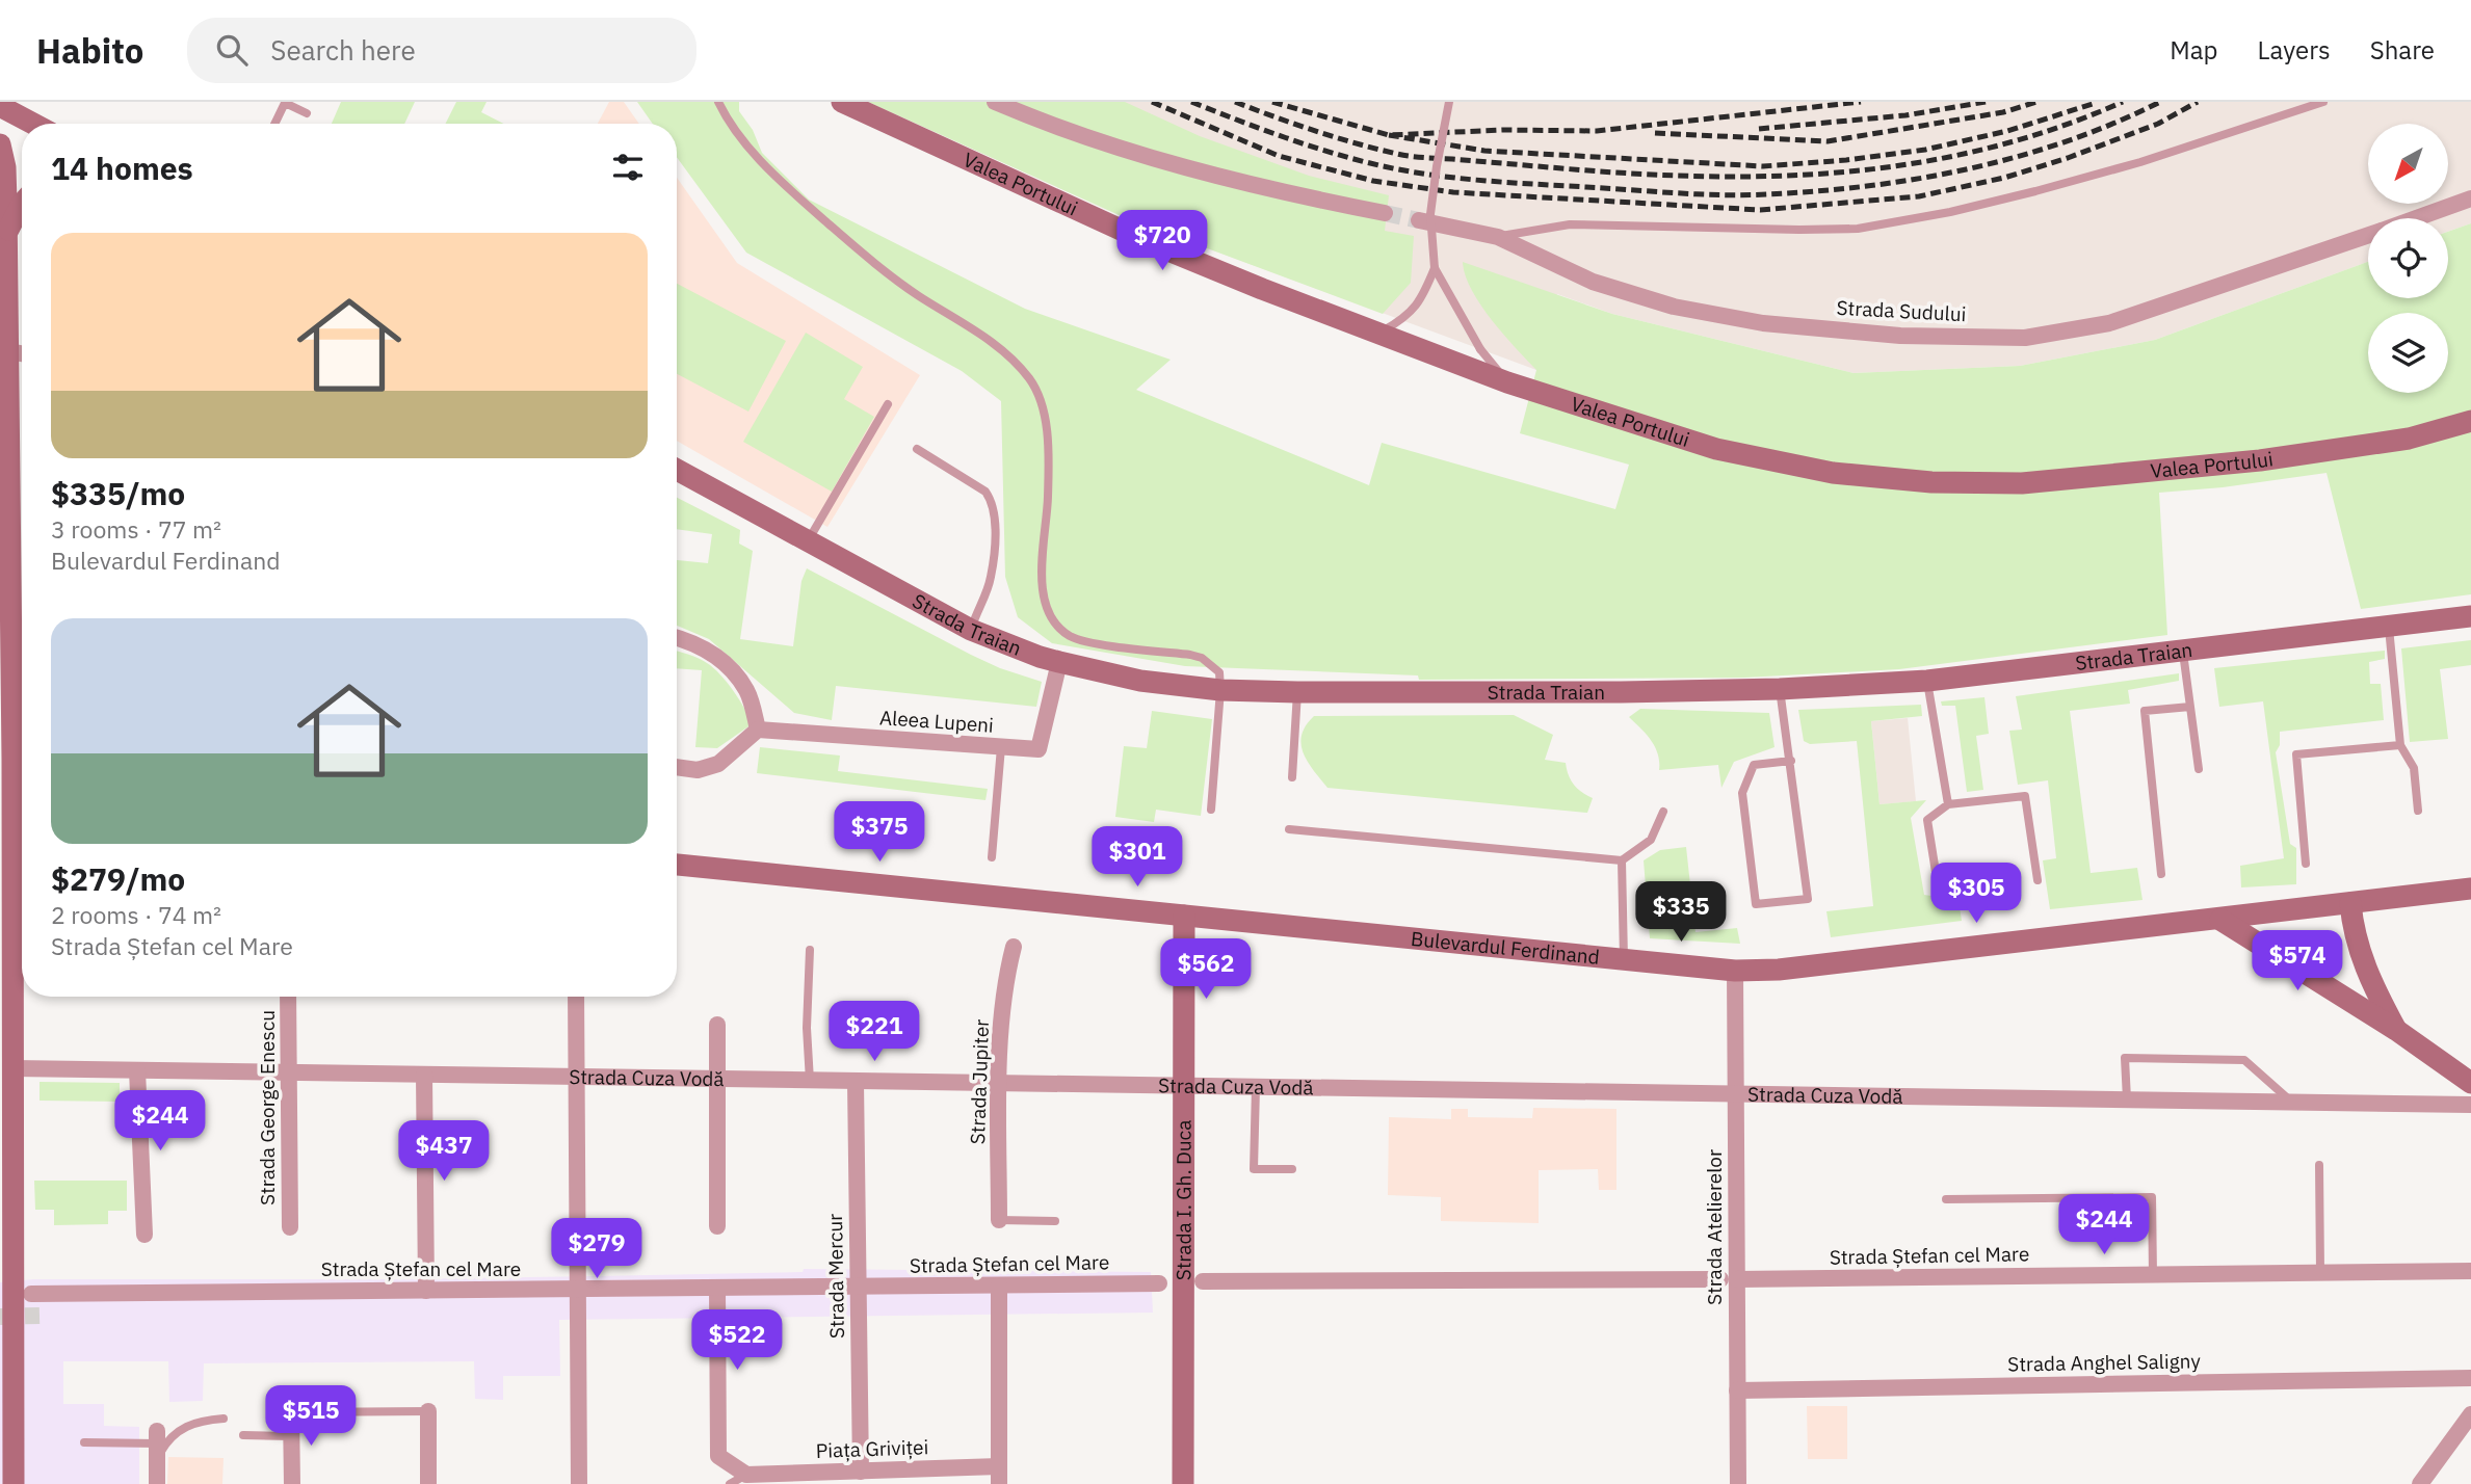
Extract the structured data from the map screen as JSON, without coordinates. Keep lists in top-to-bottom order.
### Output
{
  "streets": {
    "street": [
      "Valea Portului",
      "Strada Sudului",
      "Strada Traian",
      "Aleea Lupeni",
      "Bulevardul Ferdinand",
      "Strada Cuza Vodă",
      "Strada Jupiter",
      "Strada George Enescu",
      "Strada I. Gh. Duca",
      "Strada Atelierelor",
      "Strada Ștefan cel Mare",
      "Strada Mercur",
      "Strada Anghel Saligny",
      "Piața Griviței"
    ]
  },
  "crossings": [
    ["Bulevardul Ferdinand", "Strada I. Gh. Duca"],
    ["Bulevardul Ferdinand", "Strada Atelierelor"],
    ["Strada Cuza Vodă", "Strada Jupiter"],
    ["Strada Cuza Vodă", "Strada George Enescu"],
    ["Strada Cuza Vodă", "Strada I. Gh. Duca"],
    ["Strada Cuza Vodă", "Strada Atelierelor"],
    ["Strada Cuza Vodă", "Strada Mercur"],
    ["Strada Atelierelor", "Strada Ștefan cel Mare"],
    ["Strada Atelierelor", "Strada Anghel Saligny"],
    ["Strada Ștefan cel Mare", "Strada Mercur"],
    ["Strada Mercur", "Piața Griviței"]
  ],
  "north": "bottom left",
  "page": {
    "header": "Habito",
    "search": "Search here",
    "nav": ["Map", "Layers", "Share"],
    "heading": "14 homes",
    "price": [
      "$720",
      "$375",
      "$301",
      "$305",
      "$335",
      "$574",
      "$562",
      "$221",
      "$244",
      "$437",
      "$244",
      "$279",
      "$522",
      "$515"
    ],
    "list": [
      {
        "name": "$335/mo",
        "note": "3 rooms · 77 m² · Bulevardul Ferdinand"
      },
      {
        "name": "$279/mo",
        "note": "2 rooms · 74 m² · Strada Ștefan cel Mare"
      }
    ]
  }
}
